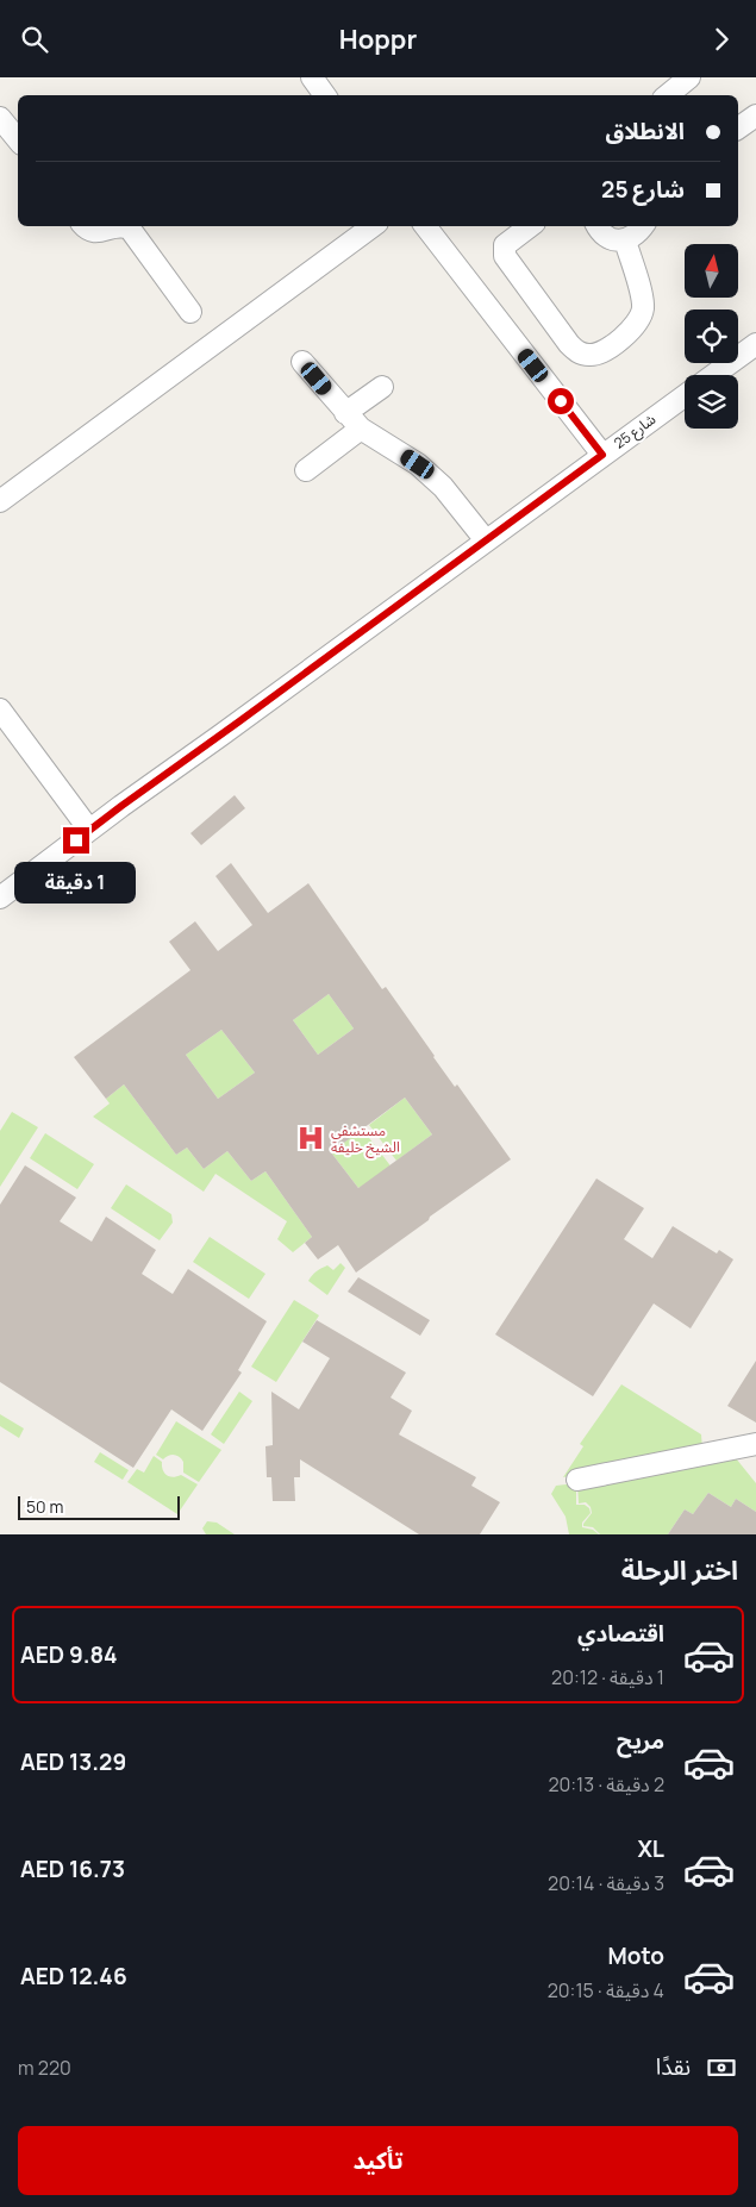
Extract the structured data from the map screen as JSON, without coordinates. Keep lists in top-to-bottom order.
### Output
{
  "streets": {
    "street": ["شارع 25"]
  },
  "places": {
    "hospital": ["مستشفى الشيخ خليفة"]
  },
  "scale_bar": "50 m",
  "north": "top",
  "page": {
    "header": "Hoppr",
    "banner": ["الانطلاق", "شارع 25"],
    "bubble": "1 دقيقة",
    "scale": "50 m",
    "heading": "اختر الرحلة",
    "list": [
      {
        "name": "اقتصادي",
        "note": "1 دقيقة · 20:12",
        "value": "AED 9.84"
      },
      {
        "name": "مريح",
        "note": "2 دقيقة · 20:13",
        "value": "AED 13.29"
      },
      {
        "name": "XL",
        "note": "3 دقيقة · 20:14",
        "value": "AED 16.73"
      },
      {
        "name": "Moto",
        "note": "4 دقيقة · 20:15",
        "value": "AED 12.46"
      }
    ],
    "pay": ["نقدًا", "220 m"],
    "buttons": "تأكيد"
  }
}
